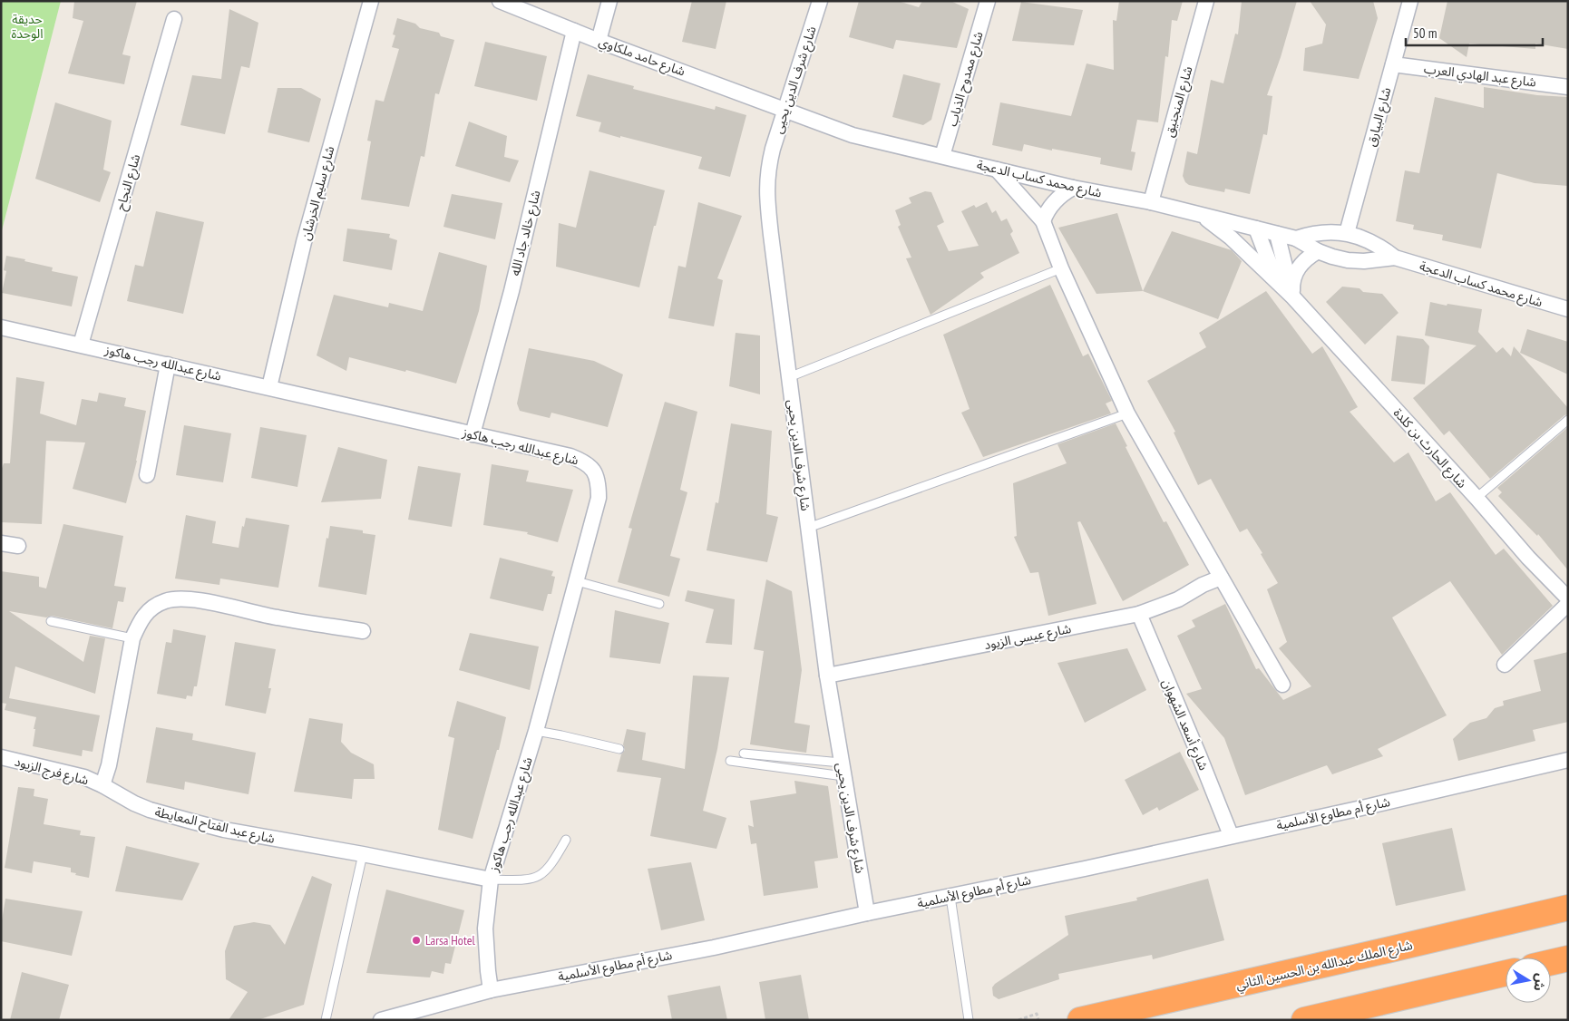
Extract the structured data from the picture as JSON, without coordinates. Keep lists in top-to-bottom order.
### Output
{
  "streets": {
    "highway": ["شارع الملك عبدالله بن الحسين الثاني"],
    "street": [
      "شارع حامد ملكاوي",
      "شارع عبد الهادي العرب",
      "شارع ممدوح الذياب",
      "شارع شرف الدين يحيى",
      "شارع المنجنيق",
      "شارع البيارق",
      "شارع محمد كساب الدعجة",
      "شارع النجاح",
      "شارع سليم الخرشان",
      "شارع خالد جاد الله",
      "شارع عبدالله رجب هاكوز",
      "شارع الحارث بن كلدة",
      "شارع عيسى الزيود",
      "شارع أسعد الشهوان",
      "شارع فرج الزيود",
      "شارع أم مطاوع الأسلمية",
      "شارع عبد الفتاح المعايطة"
    ]
  },
  "crossings": [
    ["شارع حامد ملكاوي", "شارع شرف الدين يحيى"],
    ["شارع حامد ملكاوي", "شارع محمد كساب الدعجة"],
    ["شارع حامد ملكاوي", "شارع خالد جاد الله"],
    ["شارع عبد الهادي العرب", "شارع البيارق"],
    ["شارع ممدوح الذياب", "شارع محمد كساب الدعجة"],
    ["شارع شرف الدين يحيى", "شارع محمد كساب الدعجة"],
    ["شارع شرف الدين يحيى", "شارع عيسى الزيود"],
    ["شارع شرف الدين يحيى", "شارع أم مطاوع الأسلمية"],
    ["شارع المنجنيق", "شارع محمد كساب الدعجة"],
    ["شارع البيارق", "شارع محمد كساب الدعجة"],
    ["شارع محمد كساب الدعجة", "شارع الحارث بن كلدة"],
    ["شارع النجاح", "شارع عبدالله رجب هاكوز"],
    ["شارع سليم الخرشان", "شارع عبدالله رجب هاكوز"],
    ["شارع خالد جاد الله", "شارع عبدالله رجب هاكوز"],
    ["شارع عبدالله رجب هاكوز", "شارع أم مطاوع الأسلمية"],
    ["شارع عبدالله رجب هاكوز", "شارع عبد الفتاح المعايطة"],
    ["شارع عيسى الزيود", "شارع أسعد الشهوان"],
    ["شارع أسعد الشهوان", "شارع أم مطاوع الأسلمية"],
    ["شارع فرج الزيود", "شارع عبد الفتاح المعايطة"]
  ],
  "parks": ["حديقة الوحدة"],
  "places": ["Larsa Hotel"],
  "scale_bar": "50 m",
  "north": "right"
}
